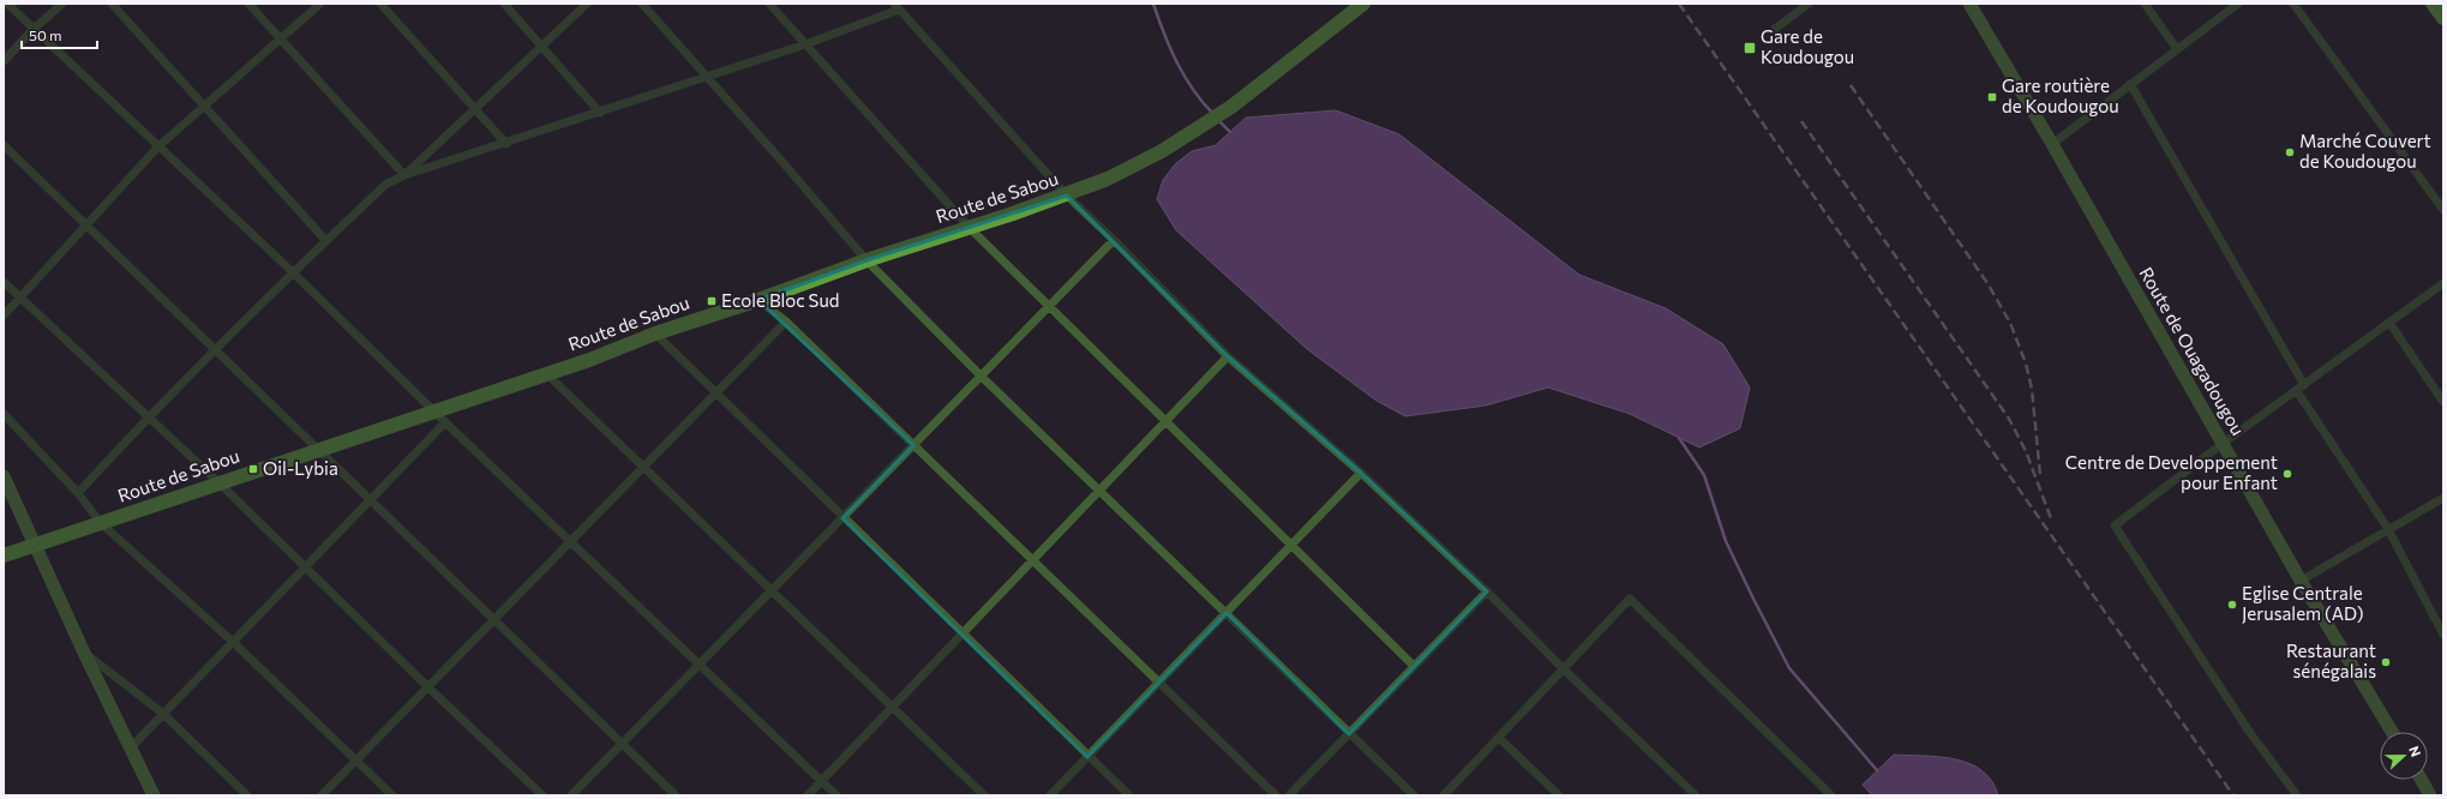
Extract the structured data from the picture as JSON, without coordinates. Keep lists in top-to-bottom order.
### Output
{
  "streets": {
    "main road": ["Route de Sabou"],
    "street": ["Route de Ouagadougou"]
  },
  "places": {
    "transit": [
      "Gare de Koudougou",
      "Gare routière de Koudougou",
      "Ecole Bloc Sud",
      "Oil-Lybia"
    ],
    "other": [
      "Marché Couvert de Koudougou",
      "Centre de Developpement pour Enfant",
      "Eglise Centrale Jerusalem (AD)",
      "Restaurant sénégalais"
    ]
  },
  "scale_bar": "50 m",
  "north": "right"
}
